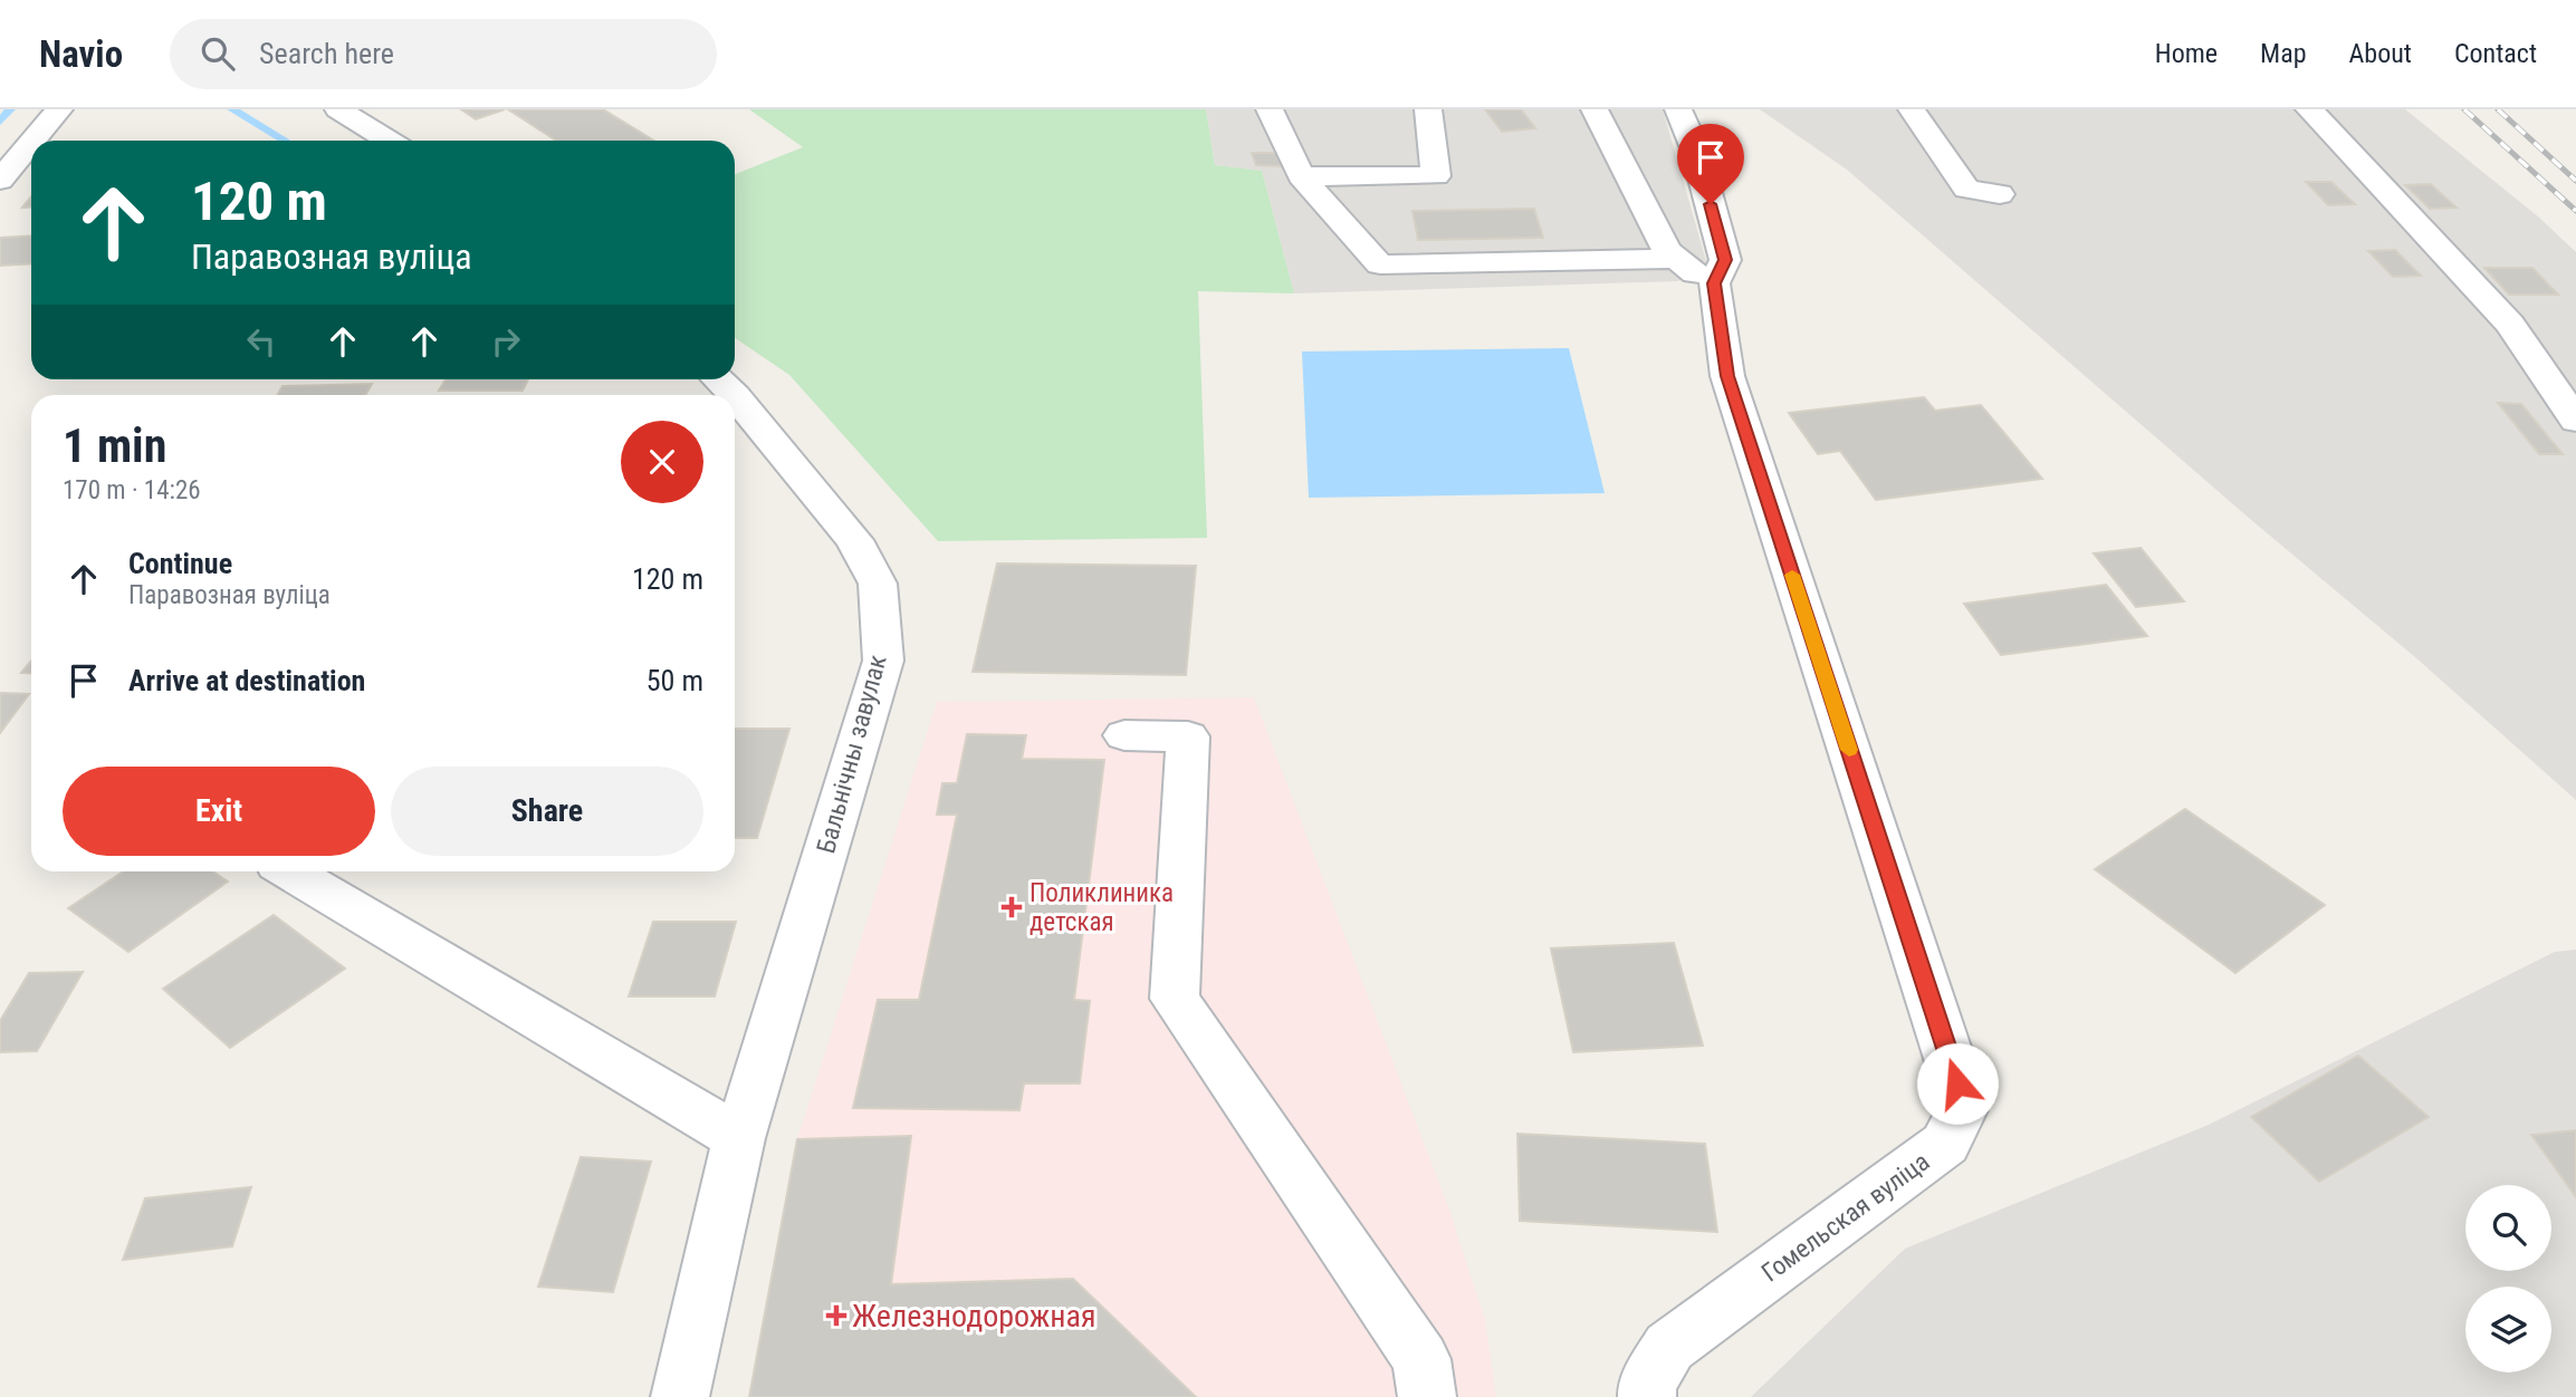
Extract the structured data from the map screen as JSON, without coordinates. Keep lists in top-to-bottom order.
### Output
{
  "streets": {
    "street": ["Бальнічны завулак", "Гомельская вуліца"]
  },
  "places": {
    "health": ["Поликлиника детская", "Железнодорожная"]
  },
  "page": {
    "header": "Navio",
    "search": "Search here",
    "nav": [
      "Home",
      "Map",
      "About",
      "Contact"
    ],
    "turn": ["120 m", "Паравозная вуліца"],
    "heading": ["1 min", "170 m · 14:26"],
    "list": [
      {
        "name": "Continue",
        "note": "Паравозная вуліца",
        "value": "120 m"
      },
      {
        "name": "Arrive at destination",
        "value": "50 m"
      }
    ],
    "buttons": ["Exit", "Share"]
  }
}
